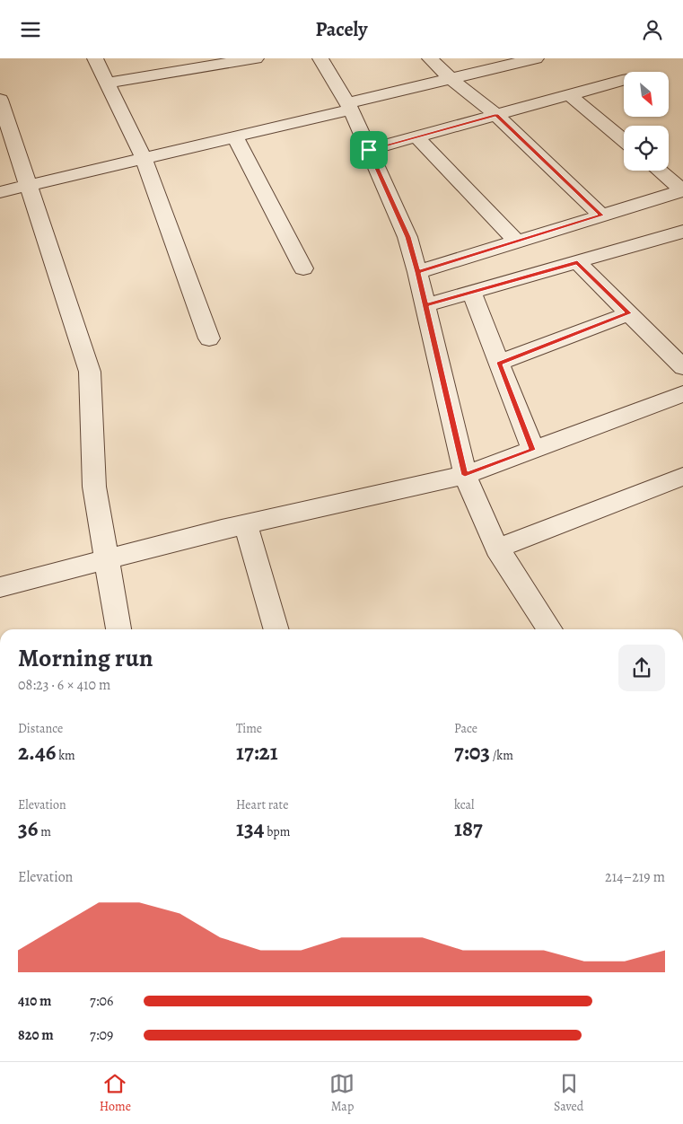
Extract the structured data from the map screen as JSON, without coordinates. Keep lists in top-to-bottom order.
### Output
{
  "north": "bottom right",
  "page": {
    "header": "Pacely",
    "heading": ["Morning run", "08:23 · 6 × 410 m"],
    "stats": [
      ["Distance", "2.46 km"],
      ["Time", "17:21"],
      ["Pace", "7:03 /km"],
      ["Elevation", "36 m"],
      ["Heart rate", "134 bpm"],
      ["kcal", "187"]
    ],
    "chart": ["Elevation", "214–219 m"],
    "list": [
      {
        "name": "410 m",
        "note": "7:06"
      },
      {
        "name": "820 m",
        "note": "7:09"
      }
    ],
    "tabs": ["Home", "Map", "Saved"]
  }
}
